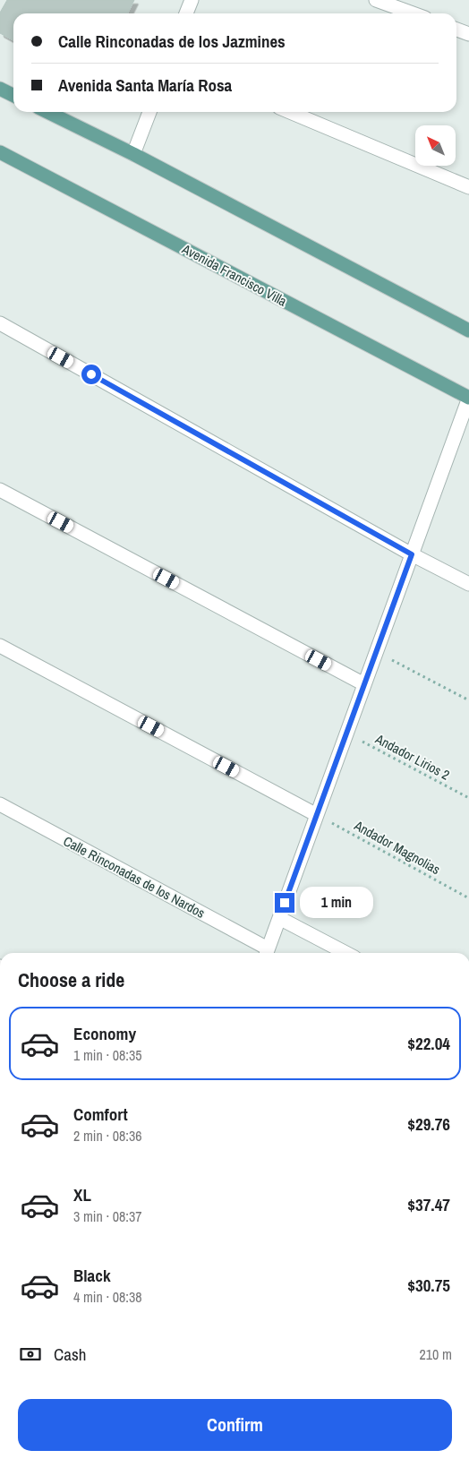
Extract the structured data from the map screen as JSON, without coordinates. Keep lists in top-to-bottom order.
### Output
{
  "streets": {
    "main road": ["Avenida Francisco Villa"],
    "street": ["Calle Rinconadas de los Nardos"],
    "path": ["Andador Lirios 2", "Andador Magnolias"]
  },
  "north": "top left",
  "page": {
    "banner": ["Calle Rinconadas de los Jazmines", "Avenida Santa María Rosa"],
    "bubble": "1 min",
    "heading": "Choose a ride",
    "list": [
      {
        "name": "Economy",
        "note": "1 min · 08:35",
        "value": "$22.04"
      },
      {
        "name": "Comfort",
        "note": "2 min · 08:36",
        "value": "$29.76"
      },
      {
        "name": "XL",
        "note": "3 min · 08:37",
        "value": "$37.47"
      },
      {
        "name": "Black",
        "note": "4 min · 08:38",
        "value": "$30.75"
      }
    ],
    "pay": ["Cash", "210 m"],
    "buttons": "Confirm"
  }
}
